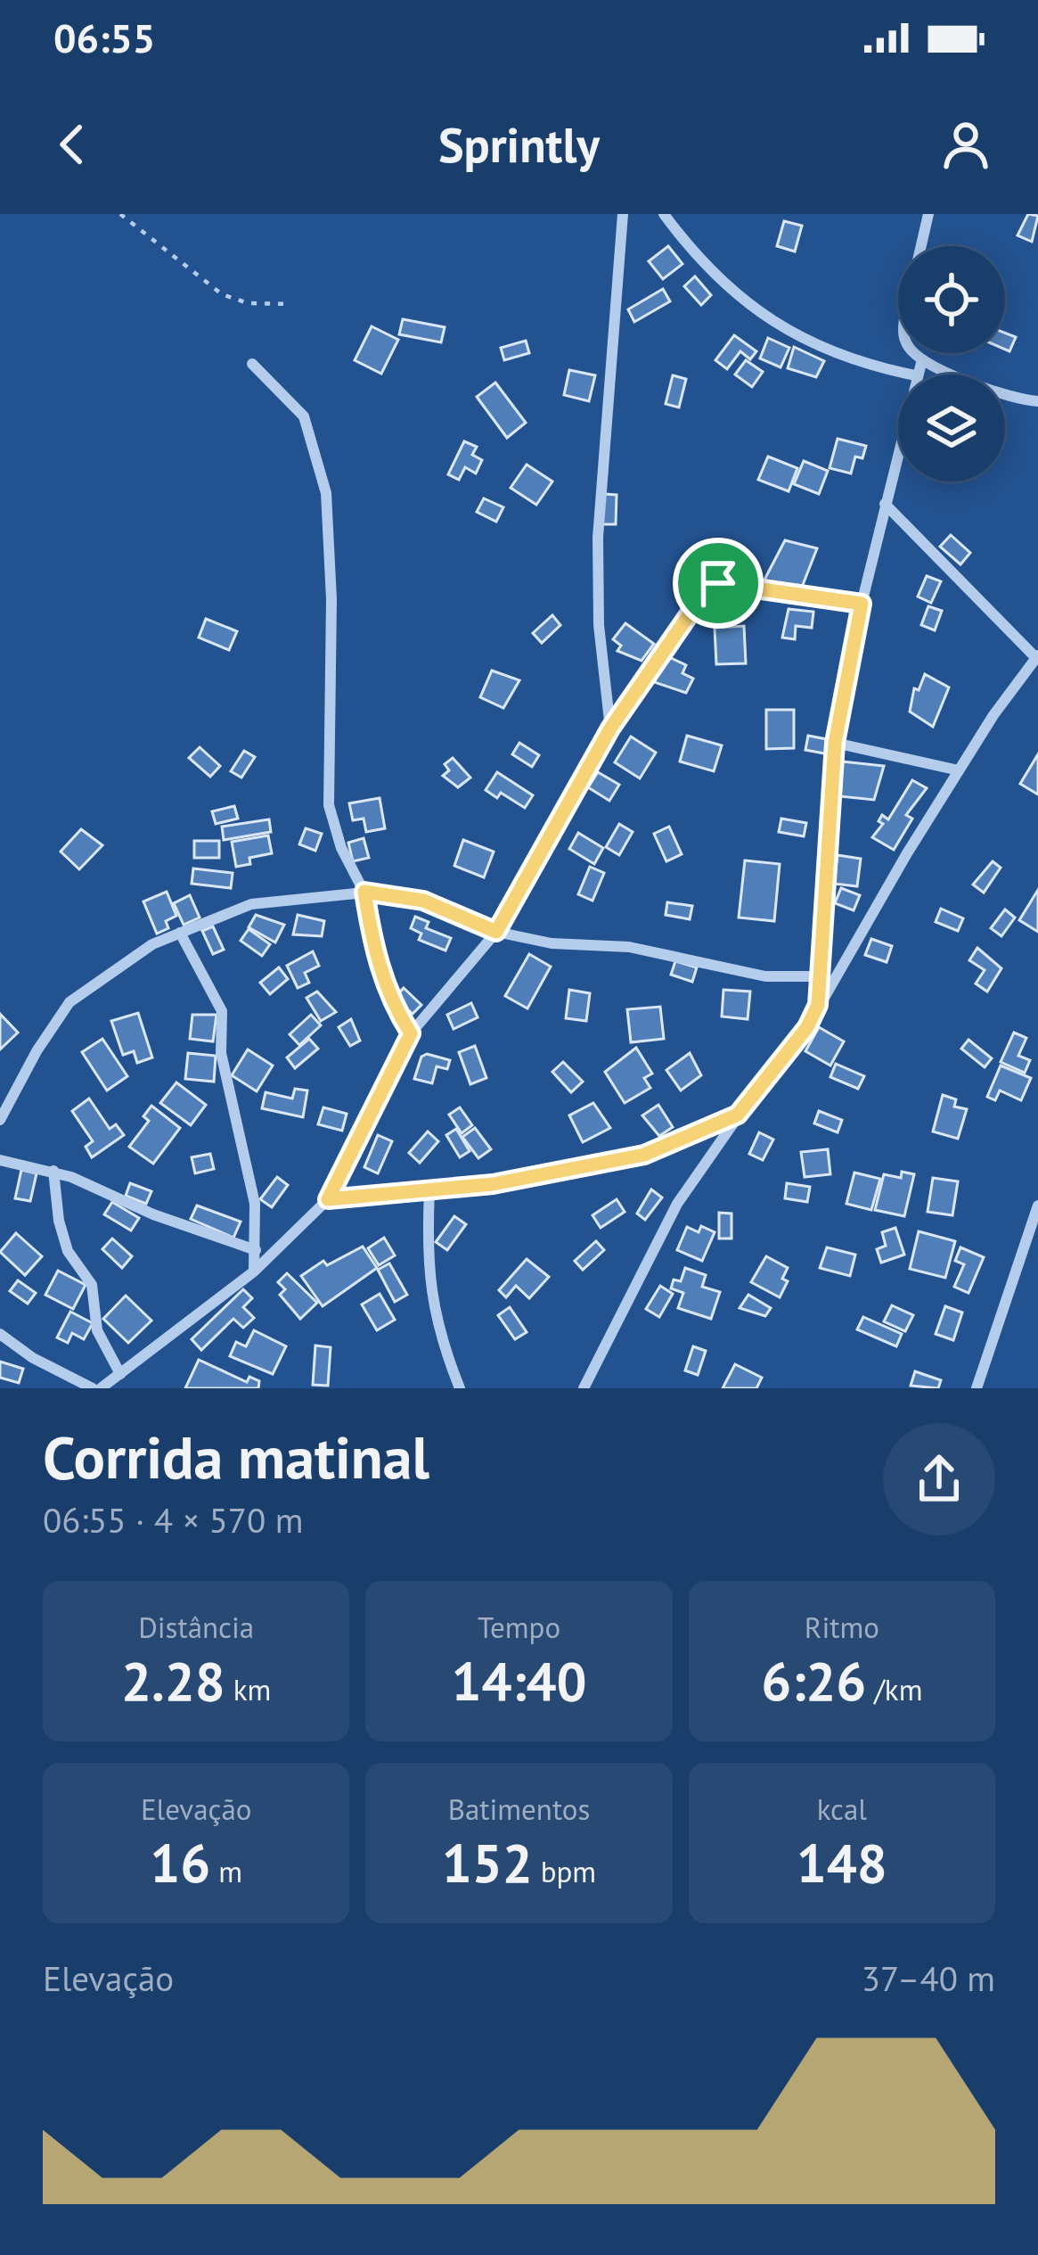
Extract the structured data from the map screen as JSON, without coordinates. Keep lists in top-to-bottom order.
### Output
{
  "page": {
    "status": "06:55",
    "header": "Sprintly",
    "heading": ["Corrida matinal", "06:55 · 4 × 570 m"],
    "stats": [
      ["Distância", "2.28 km"],
      ["Tempo", "14:40"],
      ["Ritmo", "6:26 /km"],
      ["Elevação", "16 m"],
      ["Batimentos", "152 bpm"],
      ["kcal", "148"]
    ],
    "chart": ["Elevação", "37–40 m"]
  }
}
